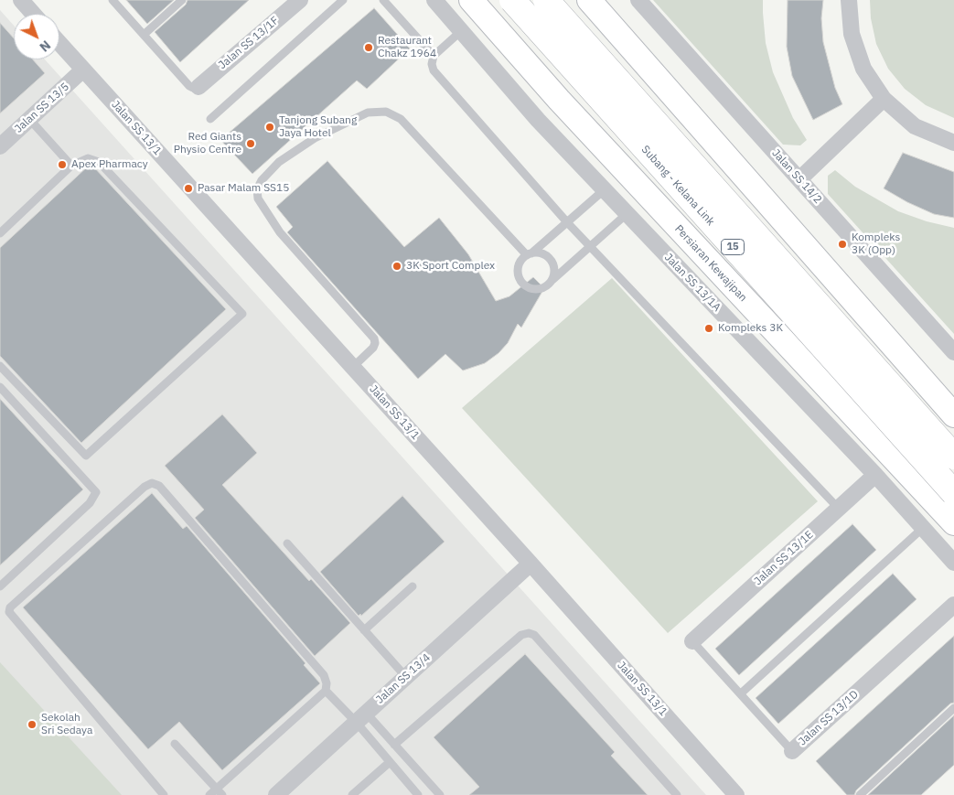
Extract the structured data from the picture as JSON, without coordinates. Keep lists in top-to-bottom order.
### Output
{
  "streets": {
    "main road": ["Subang - Kelana Link", "15", "Persiaran Kewajipan"],
    "street": [
      "Jalan SS 13/1F",
      "Jalan SS 13/5",
      "Jalan SS 13/1",
      "Jalan SS 14/2",
      "Jalan SS 13/1A",
      "Jalan SS 13/1E",
      "Jalan SS 13/4",
      "Jalan SS 13/1D"
    ]
  },
  "crossings": [
    ["Jalan SS 13/5", "Jalan SS 13/1"],
    ["Jalan SS 13/1", "Jalan SS 13/4"],
    ["Jalan SS 13/1A", "Jalan SS 13/1E"],
    ["Jalan SS 13/1E", "Jalan SS 13/1D"]
  ],
  "places": [
    "Restaurant Chakz 1964",
    "Tanjong Subang Jaya Hotel",
    "Red Giants Physio Centre",
    "Apex Pharmacy",
    "Pasar Malam SS15",
    "Kompleks 3K (Opp)",
    "3K Sport Complex",
    "Kompleks 3K",
    "Sekolah Sri Sedaya"
  ],
  "north": "bottom right"
}
